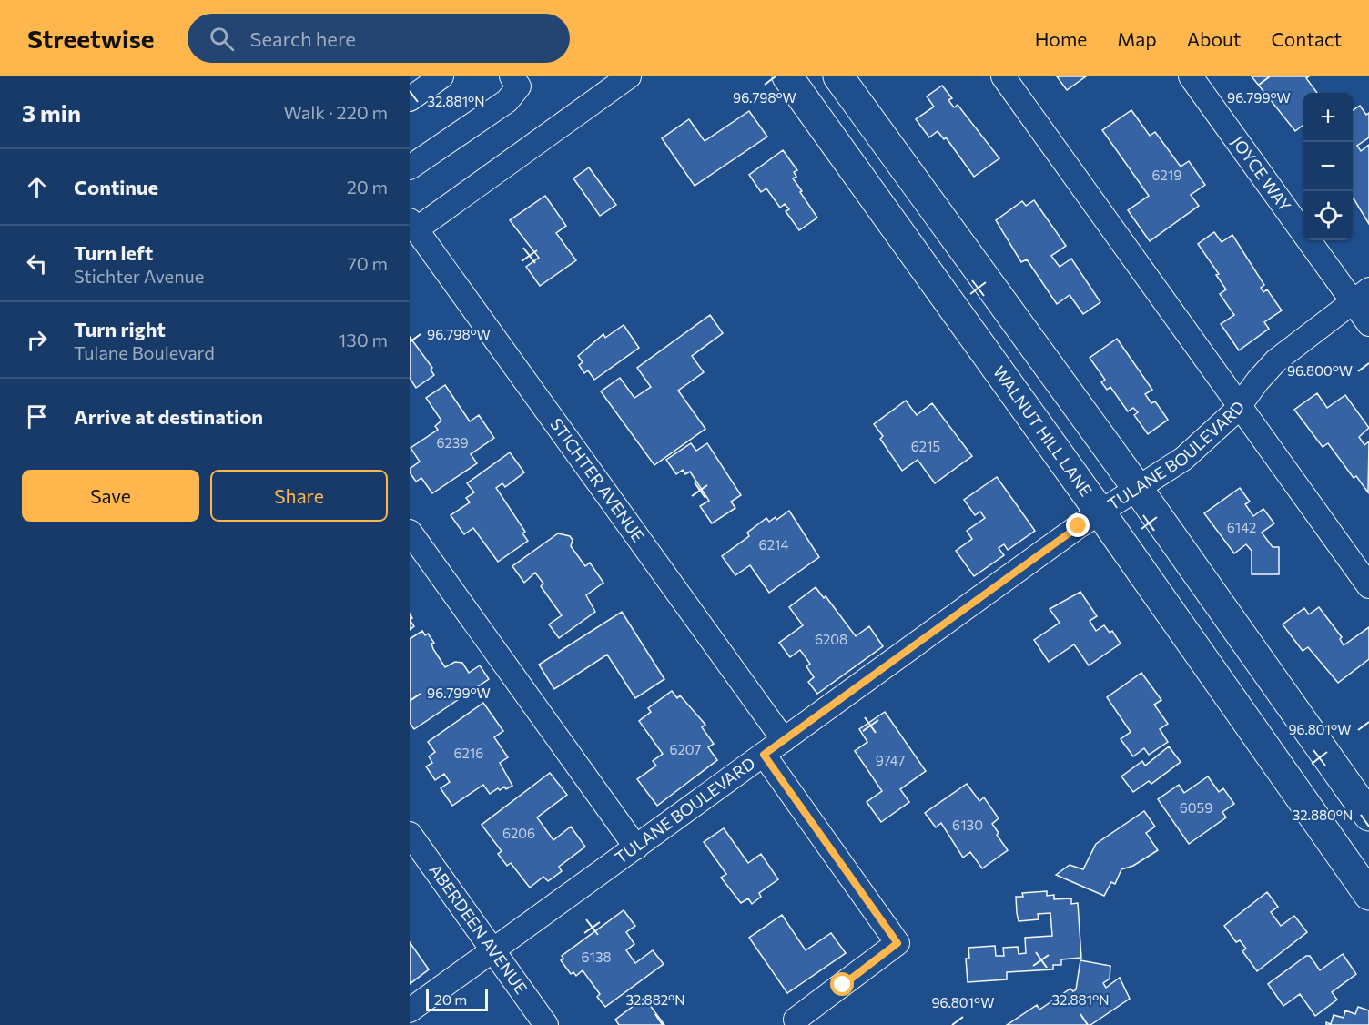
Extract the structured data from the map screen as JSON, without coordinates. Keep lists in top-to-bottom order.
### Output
{
  "streets": {
    "main road": ["WALNUT HILL LANE"],
    "street": [
      "JOYCE WAY",
      "TULANE BOULEVARD",
      "STICHTER AVENUE",
      "ABERDEEN AVENUE"
    ]
  },
  "crossings": [
    ["JOYCE WAY", "TULANE BOULEVARD"],
    ["WALNUT HILL LANE", "TULANE BOULEVARD"],
    ["TULANE BOULEVARD", "STICHTER AVENUE"],
    ["TULANE BOULEVARD", "ABERDEEN AVENUE"]
  ],
  "house_numbers": [
    "6219",
    "6239",
    "6215",
    "6142",
    "6214",
    "6208",
    "6207",
    "6216",
    "9747",
    "6059",
    "6130",
    "6206",
    "6138"
  ],
  "scale_bar": "20 m",
  "page": {
    "header": "Streetwise",
    "search": "Search here",
    "nav": [
      "Home",
      "Map",
      "About",
      "Contact"
    ],
    "heading": ["3 min", "Walk · 220 m"],
    "map_buttons": ["+", "−"],
    "list": [
      ["Continue", "20 m"],
      ["Turn left", "Stichter Avenue", "70 m"],
      ["Turn right", "Tulane Boulevard", "130 m"],
      "Arrive at destination"
    ],
    "buttons": ["Save", "Share"],
    "scale": "20 m"
  },
  "coordinates": [
    "96.798°W",
    "96.799°W",
    "32.881°N",
    "96.800°W",
    "96.801°W",
    "32.880°N",
    "32.882°N"
  ]
}
